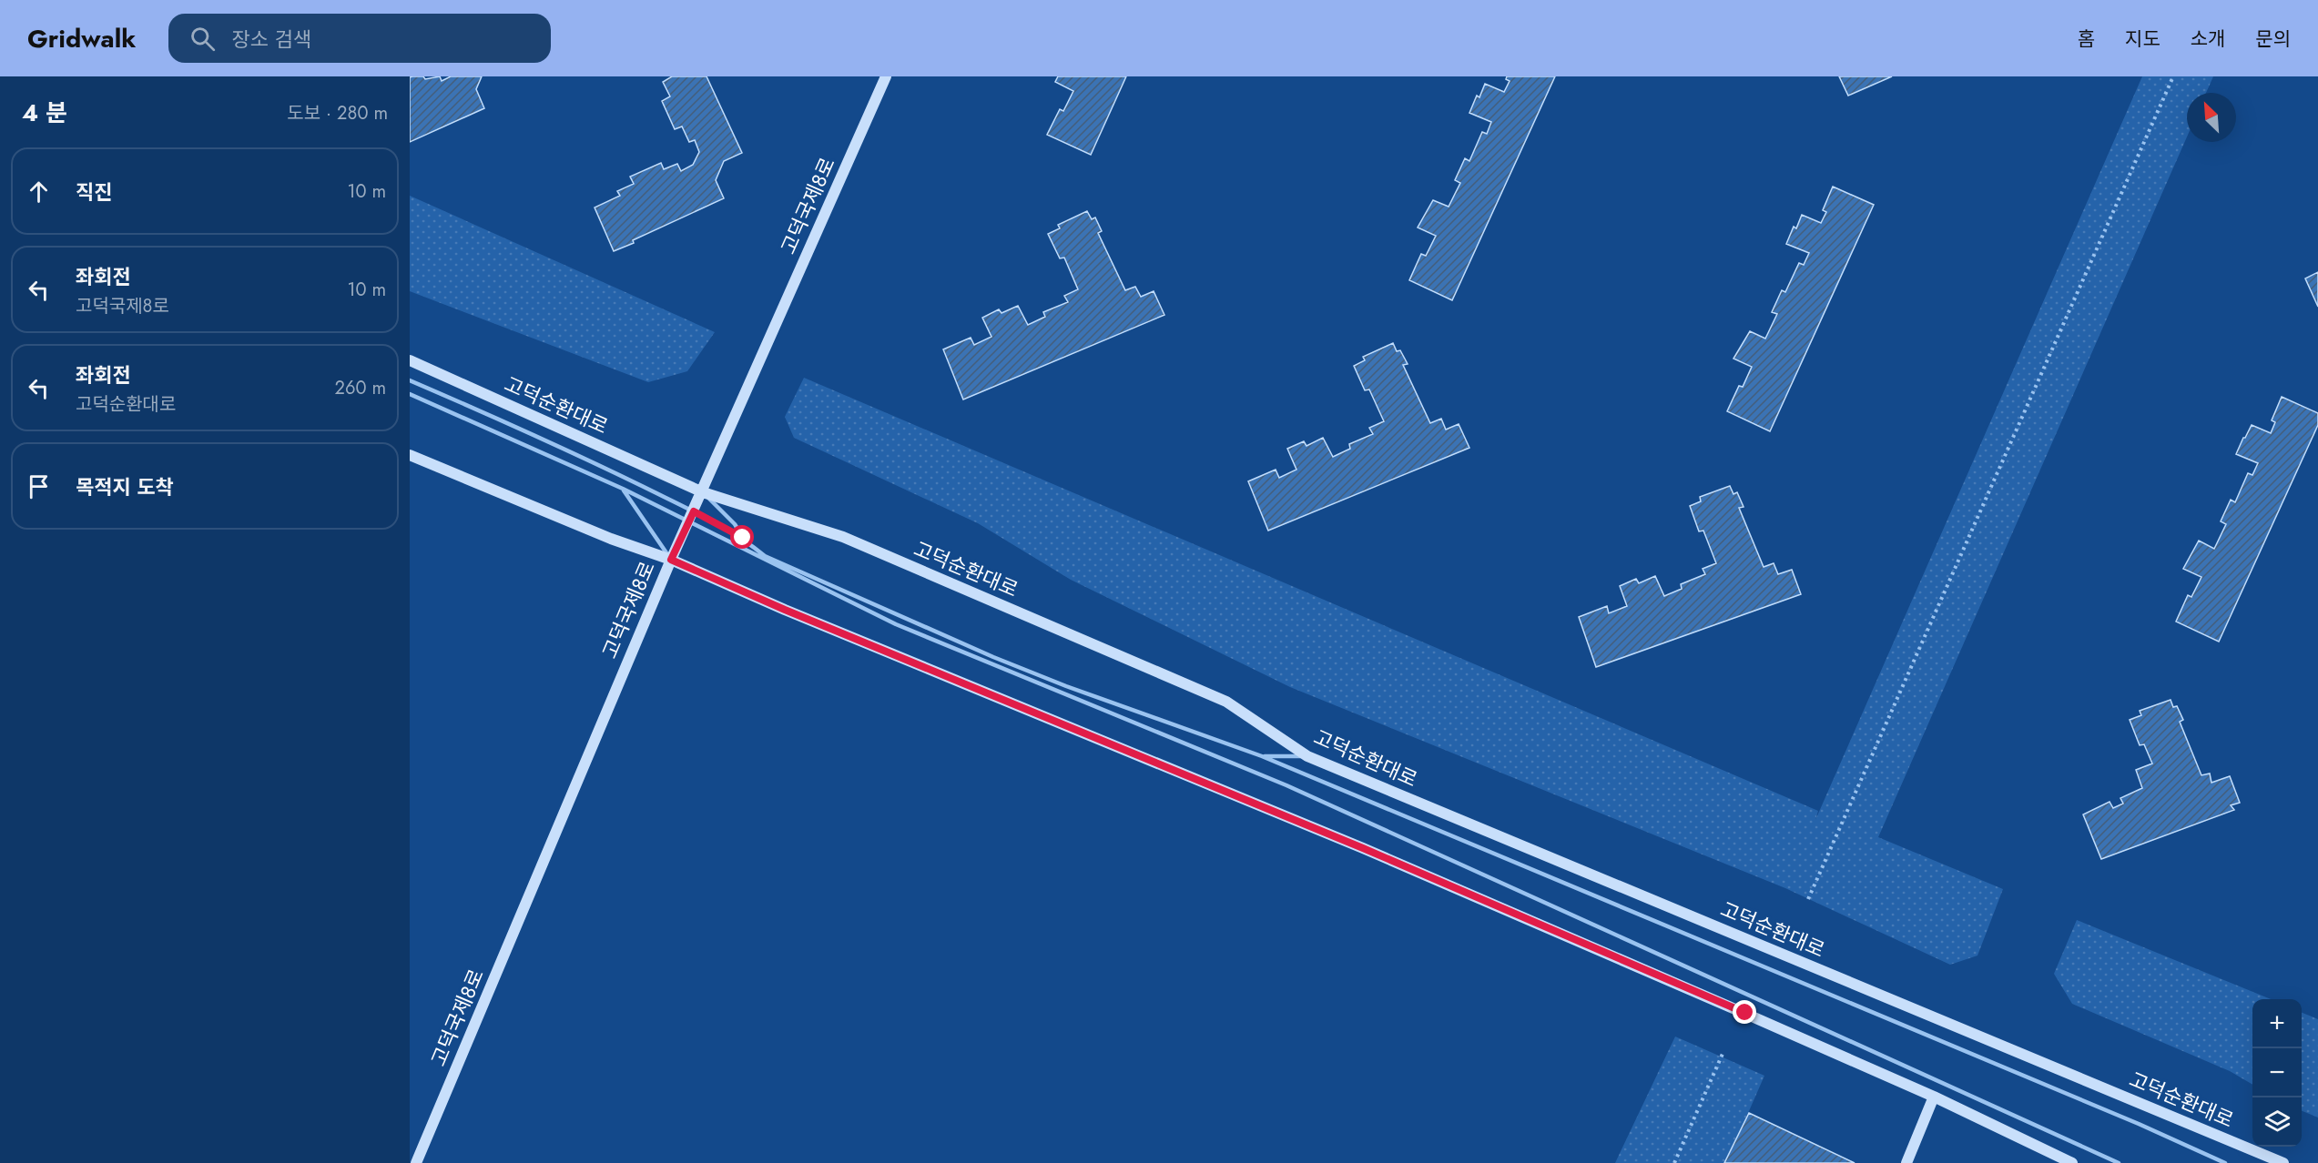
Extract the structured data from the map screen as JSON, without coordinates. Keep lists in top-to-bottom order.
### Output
{
  "streets": {
    "street": ["고덕국제8로", "고덕순환대로"]
  },
  "crossings": [
    ["고덕국제8로", "고덕순환대로"]
  ],
  "north": "top left",
  "page": {
    "header": "Gridwalk",
    "search": "장소 검색",
    "nav": [
      "홈",
      "지도",
      "소개",
      "문의"
    ],
    "heading": ["4 분", "도보 · 280 m"],
    "list": [
      ["직진", "10 m"],
      ["좌회전", "고덕국제8로", "10 m"],
      ["좌회전", "고덕순환대로", "260 m"],
      "목적지 도착"
    ],
    "map_buttons": ["+", "−"]
  }
}
